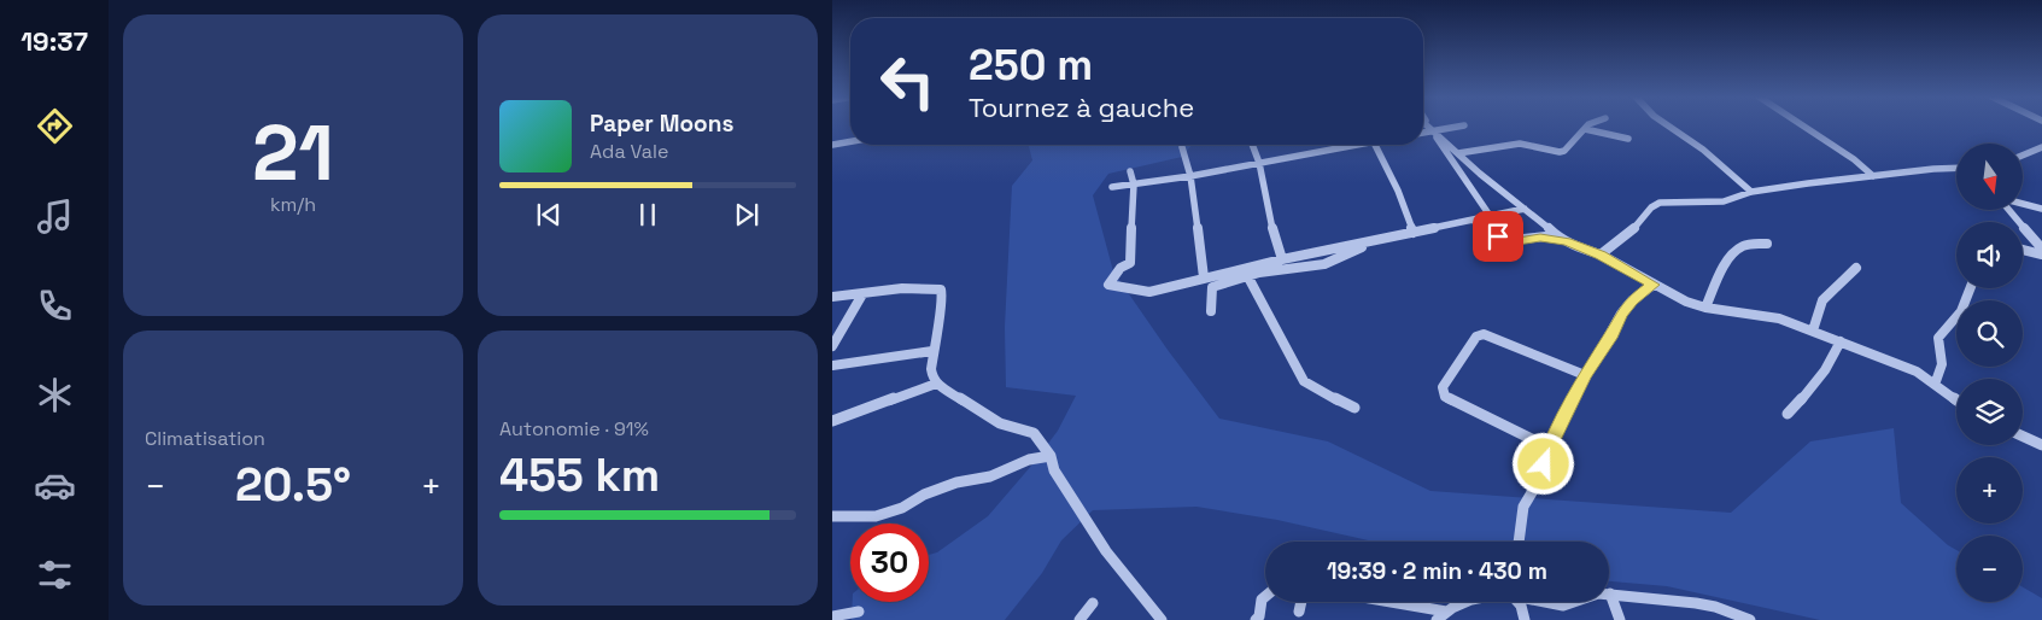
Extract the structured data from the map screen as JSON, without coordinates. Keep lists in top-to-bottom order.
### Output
{
  "north": "bottom",
  "page": {
    "tabs": "19:37",
    "tile": [
      ["21", "km/h"],
      "Climatisation",
      ["Autonomie · 91%", "455 km"]
    ],
    "turn": ["250 m", "Tournez à gauche"],
    "song": ["Paper Moons", "Ada Vale"],
    "map_buttons": ["+", "−"],
    "heat": ["−", "20.5°", "+"],
    "limit": "30",
    "trip": "19:39 · 2 min · 430 m"
  }
}
